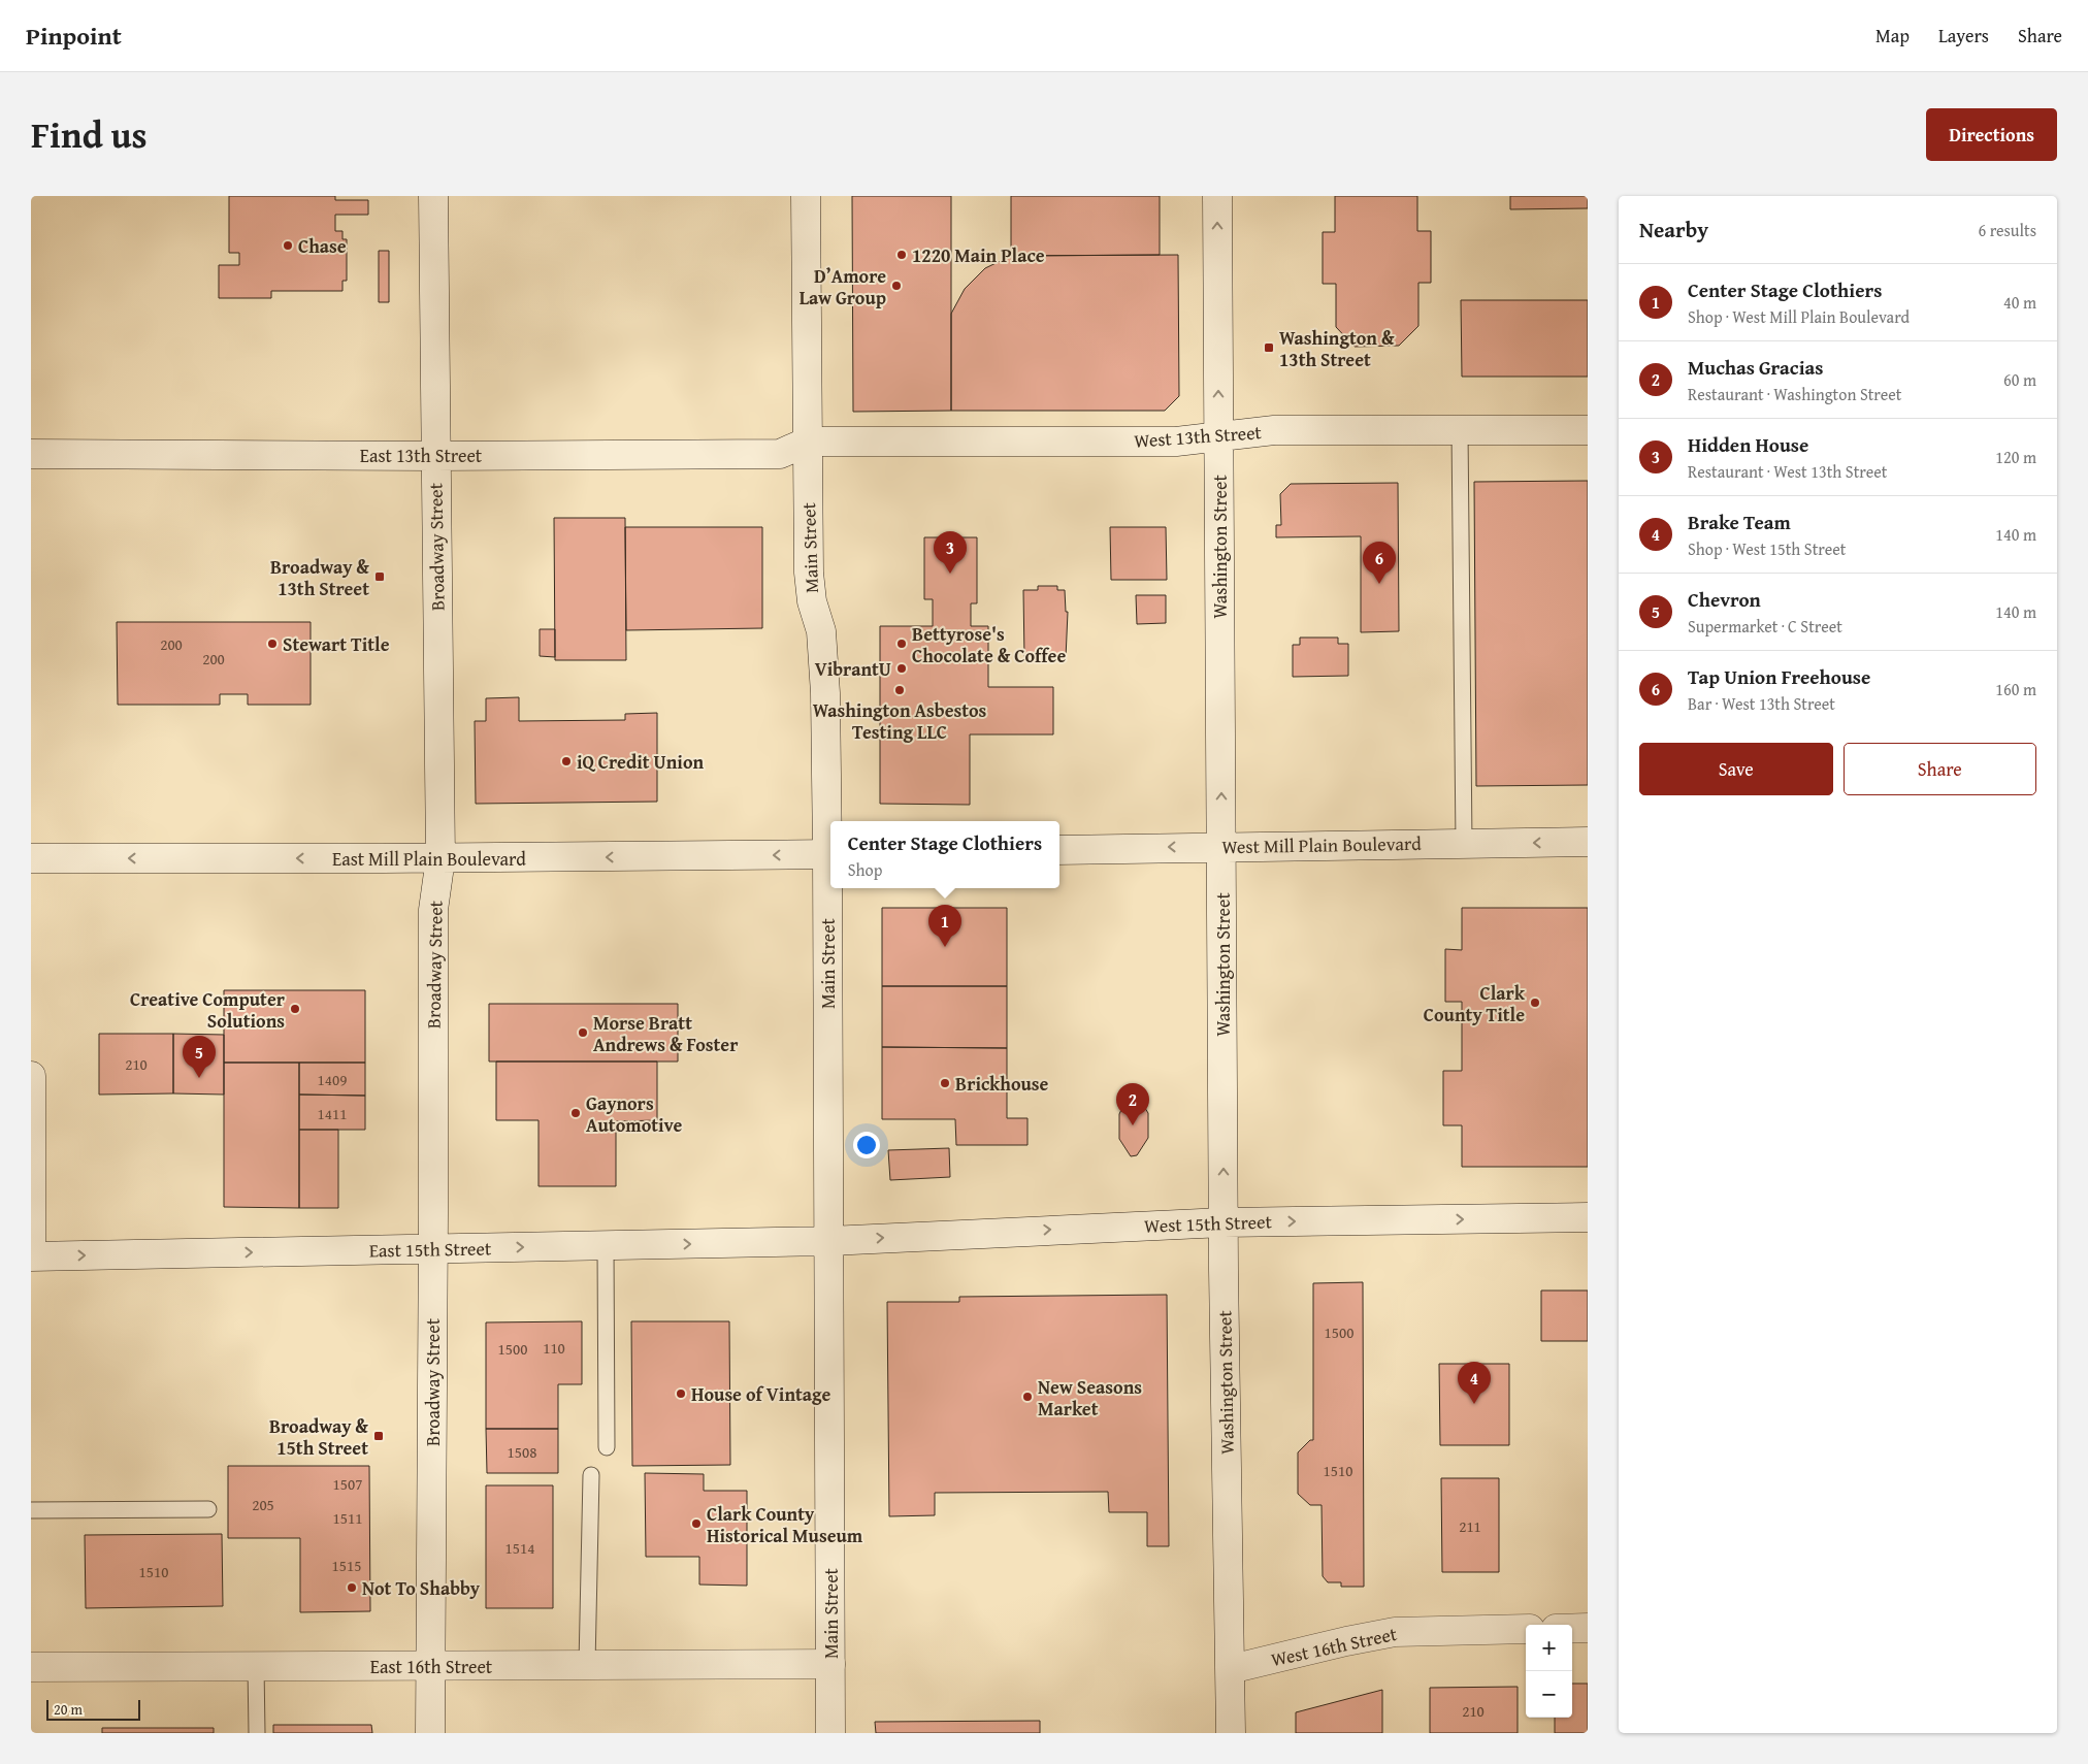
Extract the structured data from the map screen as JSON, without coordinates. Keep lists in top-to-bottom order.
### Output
{
  "streets": {
    "street": [
      "West 13th Street",
      "East 13th Street",
      "Broadway Street",
      "Washington Street",
      "Main Street",
      "West Mill Plain Boulevard",
      "East Mill Plain Boulevard",
      "West 15th Street",
      "East 15th Street",
      "West 16th Street",
      "East 16th Street"
    ]
  },
  "crossings": [
    ["West 13th Street", "East 13th Street"],
    ["West 13th Street", "Washington Street"],
    ["West 13th Street", "Main Street"],
    ["East 13th Street", "Broadway Street"],
    ["East 13th Street", "Main Street"],
    ["Broadway Street", "East Mill Plain Boulevard"],
    ["Broadway Street", "East 15th Street"],
    ["Broadway Street", "East 16th Street"],
    ["Washington Street", "West Mill Plain Boulevard"],
    ["Washington Street", "West 15th Street"],
    ["Washington Street", "West 16th Street"],
    ["Main Street", "East Mill Plain Boulevard"],
    ["Main Street", "West 15th Street"],
    ["Main Street", "East 15th Street"],
    ["Main Street", "East 16th Street"],
    ["West 15th Street", "East 15th Street"]
  ],
  "one_way": [
    "Washington Street",
    "West Mill Plain Boulevard",
    "East Mill Plain Boulevard",
    "West 15th Street",
    "East 15th Street"
  ],
  "places": {
    "other": [
      "Chase",
      "1220 Main Place",
      "D’Amore Law Group",
      "Stewart Title",
      "Bettyrose's Chocolate & Coffee",
      "VibrantU",
      "Washington Asbestos Testing LLC",
      "iQ Credit Union",
      "Clark County Title",
      "Creative Computer Solutions",
      "Morse Bratt Andrews & Foster",
      "Brickhouse",
      "Gaynors Automotive",
      "House of Vintage",
      "New Seasons Market",
      "Clark County Historical Museum",
      "Not To Shabby"
    ],
    "transit": ["Washington & 13th Street", "Broadway & 13th Street", "Broadway & 15th Street"]
  },
  "house_numbers": [
    "200",
    "200",
    "210",
    "1409",
    "1411",
    "1500",
    "110",
    "1500",
    "1508",
    "1510",
    "1507",
    "205",
    "1511",
    "211",
    "1514",
    "1515",
    "1510",
    "210"
  ],
  "scale_bar": "20 m",
  "page": {
    "header": "Pinpoint",
    "nav": ["Map", "Layers", "Share"],
    "title": "Find us",
    "buttons": [
      "Directions",
      ["Save", "Share"]
    ],
    "heading": ["Nearby", "6 results"],
    "list": [
      {
        "mark": "1",
        "name": "Center Stage Clothiers",
        "note": "Shop · West Mill Plain Boulevard",
        "value": "40 m"
      },
      {
        "mark": "2",
        "name": "Muchas Gracias",
        "note": "Restaurant · Washington Street",
        "value": "60 m"
      },
      {
        "mark": "3",
        "name": "Hidden House",
        "note": "Restaurant · West 13th Street",
        "value": "120 m"
      },
      {
        "mark": "4",
        "name": "Brake Team",
        "note": "Shop · West 15th Street",
        "value": "140 m"
      },
      {
        "mark": "5",
        "name": "Chevron",
        "note": "Supermarket · C Street",
        "value": "140 m"
      },
      {
        "mark": "6",
        "name": "Tap Union Freehouse",
        "note": "Bar · West 13th Street",
        "value": "160 m"
      }
    ],
    "pins": [
      "3",
      "6",
      "1",
      "5",
      "2",
      "4"
    ],
    "popup": ["Center Stage Clothiers", "Shop"],
    "map_buttons": ["+", "−"],
    "scale": "20 m"
  }
}
